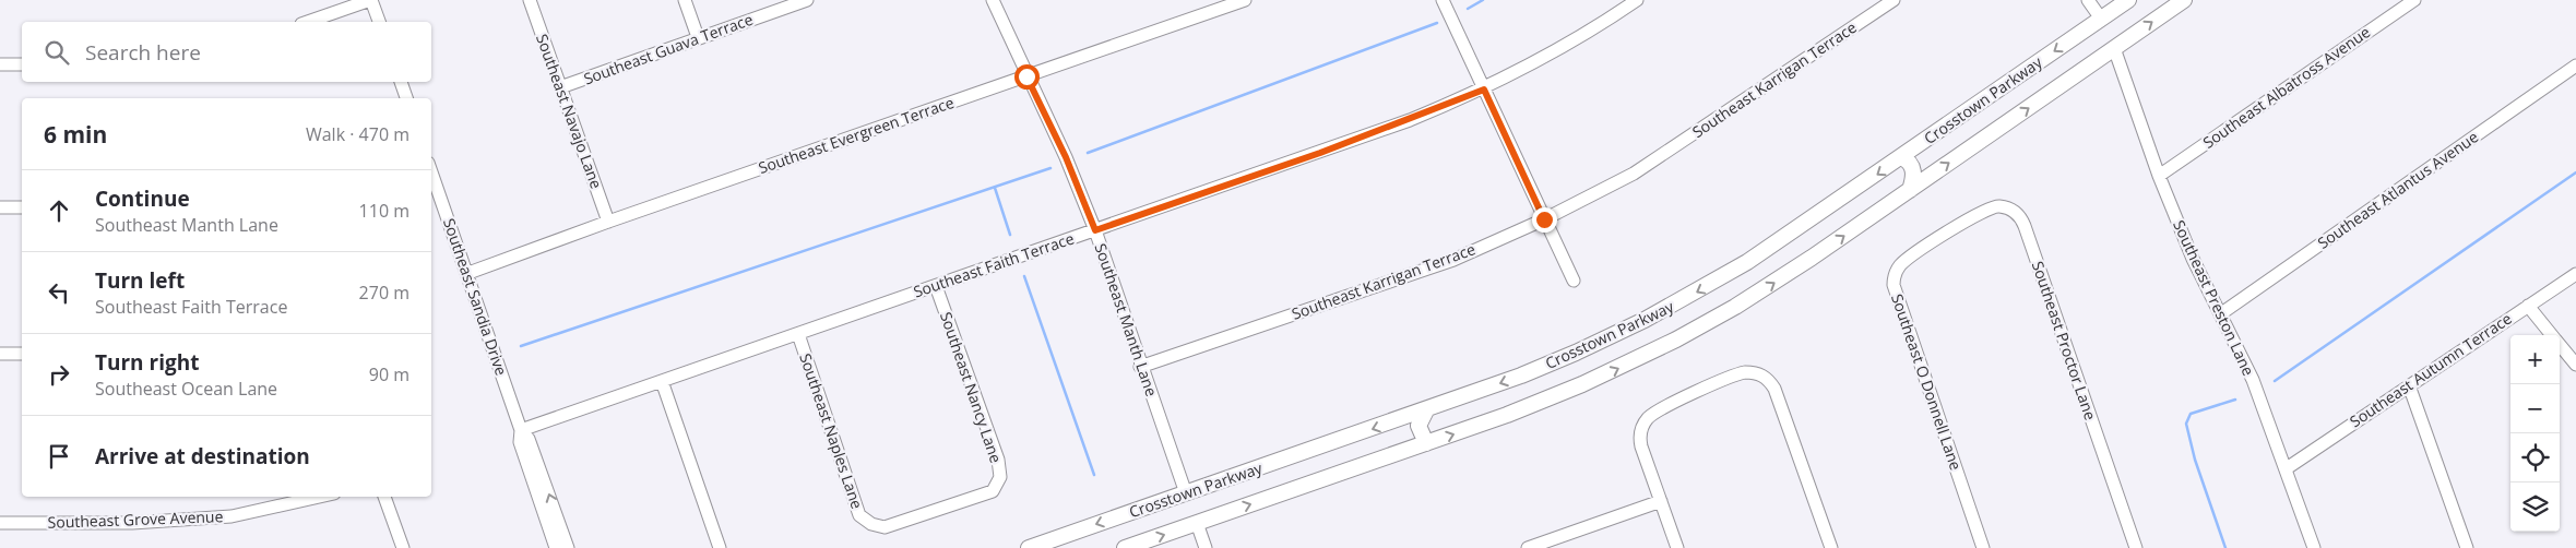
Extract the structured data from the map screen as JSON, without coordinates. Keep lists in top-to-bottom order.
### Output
{
  "streets": {
    "main road": ["Crosstown Parkway"],
    "street": [
      "Southeast Guava Terrace",
      "Southeast Karrigan Terrace",
      "Southeast Albatross Avenue",
      "Southeast Navajo Lane",
      "Southeast Evergreen Terrace",
      "Southeast Atlantus Avenue",
      "Southeast Faith Terrace",
      "Southeast Sandia Drive",
      "Southeast Preston Lane",
      "Southeast Manth Lane",
      "Southeast Proctor Lane",
      "Southeast Autumn Terrace",
      "Southeast O Donnell Lane",
      "Southeast Nancy Lane",
      "Southeast Naples Lane",
      "Southeast Grove Avenue"
    ]
  },
  "crossings": [
    ["Southeast Guava Terrace", "Southeast Navajo Lane"],
    ["Southeast Karrigan Terrace", "Southeast Manth Lane"],
    ["Southeast Albatross Avenue", "Southeast Preston Lane"],
    ["Crosstown Parkway", "Southeast Preston Lane"],
    ["Crosstown Parkway", "Southeast Manth Lane"],
    ["Southeast Navajo Lane", "Southeast Evergreen Terrace"],
    ["Southeast Evergreen Terrace", "Southeast Sandia Drive"],
    ["Southeast Evergreen Terrace", "Southeast Manth Lane"],
    ["Southeast Atlantus Avenue", "Southeast Preston Lane"],
    ["Southeast Faith Terrace", "Southeast Sandia Drive"],
    ["Southeast Faith Terrace", "Southeast Manth Lane"],
    ["Southeast Faith Terrace", "Southeast Nancy Lane"],
    ["Southeast Faith Terrace", "Southeast Naples Lane"],
    ["Southeast Preston Lane", "Southeast Autumn Terrace"],
    ["Southeast Proctor Lane", "Southeast O Donnell Lane"],
    ["Southeast Nancy Lane", "Southeast Naples Lane"]
  ],
  "page": {
    "search": "Search here",
    "heading": ["6 min", "Walk · 470 m"],
    "list": [
      ["Continue", "Southeast Manth Lane", "110 m"],
      ["Turn left", "Southeast Faith Terrace", "270 m"],
      ["Turn right", "Southeast Ocean Lane", "90 m"],
      "Arrive at destination"
    ],
    "map_buttons": ["+", "−"]
  }
}
